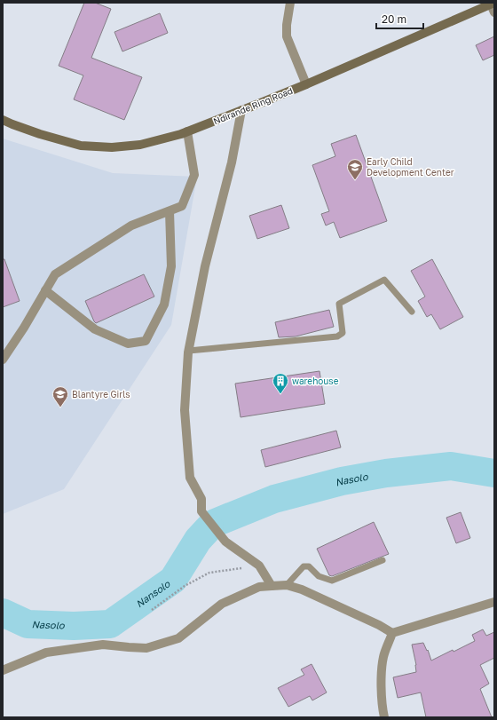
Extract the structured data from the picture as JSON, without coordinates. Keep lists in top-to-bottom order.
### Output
{
  "streets": {
    "street": ["Ndirande Ring Road"]
  },
  "water": ["Nasolo", "Nansolo"],
  "places": {
    "school or university": ["Early Child Development Center", "Blantyre Girls"],
    "building": ["warehouse"]
  },
  "scale_bar": "20 m"
}
